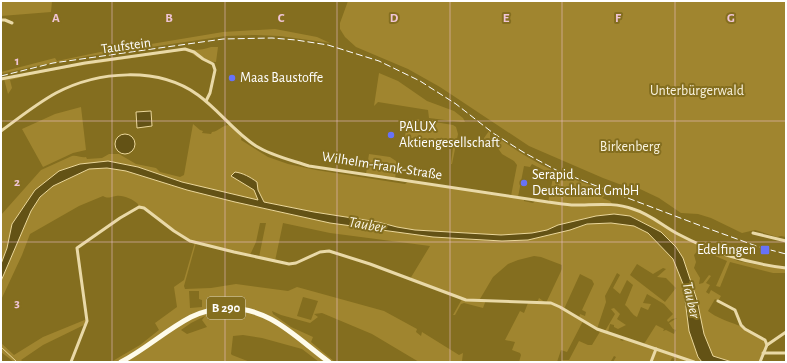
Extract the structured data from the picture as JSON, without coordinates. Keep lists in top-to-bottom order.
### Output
{
  "streets": {
    "main road": ["B 290"],
    "street": ["Taufstein", "Wilhelm-Frank-Straße"]
  },
  "crossings": [
    ["Taufstein", "Wilhelm-Frank-Straße"]
  ],
  "water": ["Tauber"],
  "parks": ["Unterbürgerwald", "Birkenberg"],
  "places": {
    "other": ["Maas Baustoffe", "PALUX Aktiengesellschaft", "Serapid Deutschland GmbH"],
    "transit": ["Edelfingen"]
  },
  "grid": {
    "columns": [
      "A",
      "B",
      "C",
      "D",
      "E",
      "F",
      "G"
    ],
    "rows": ["1", "2", "3"]
  }
}
